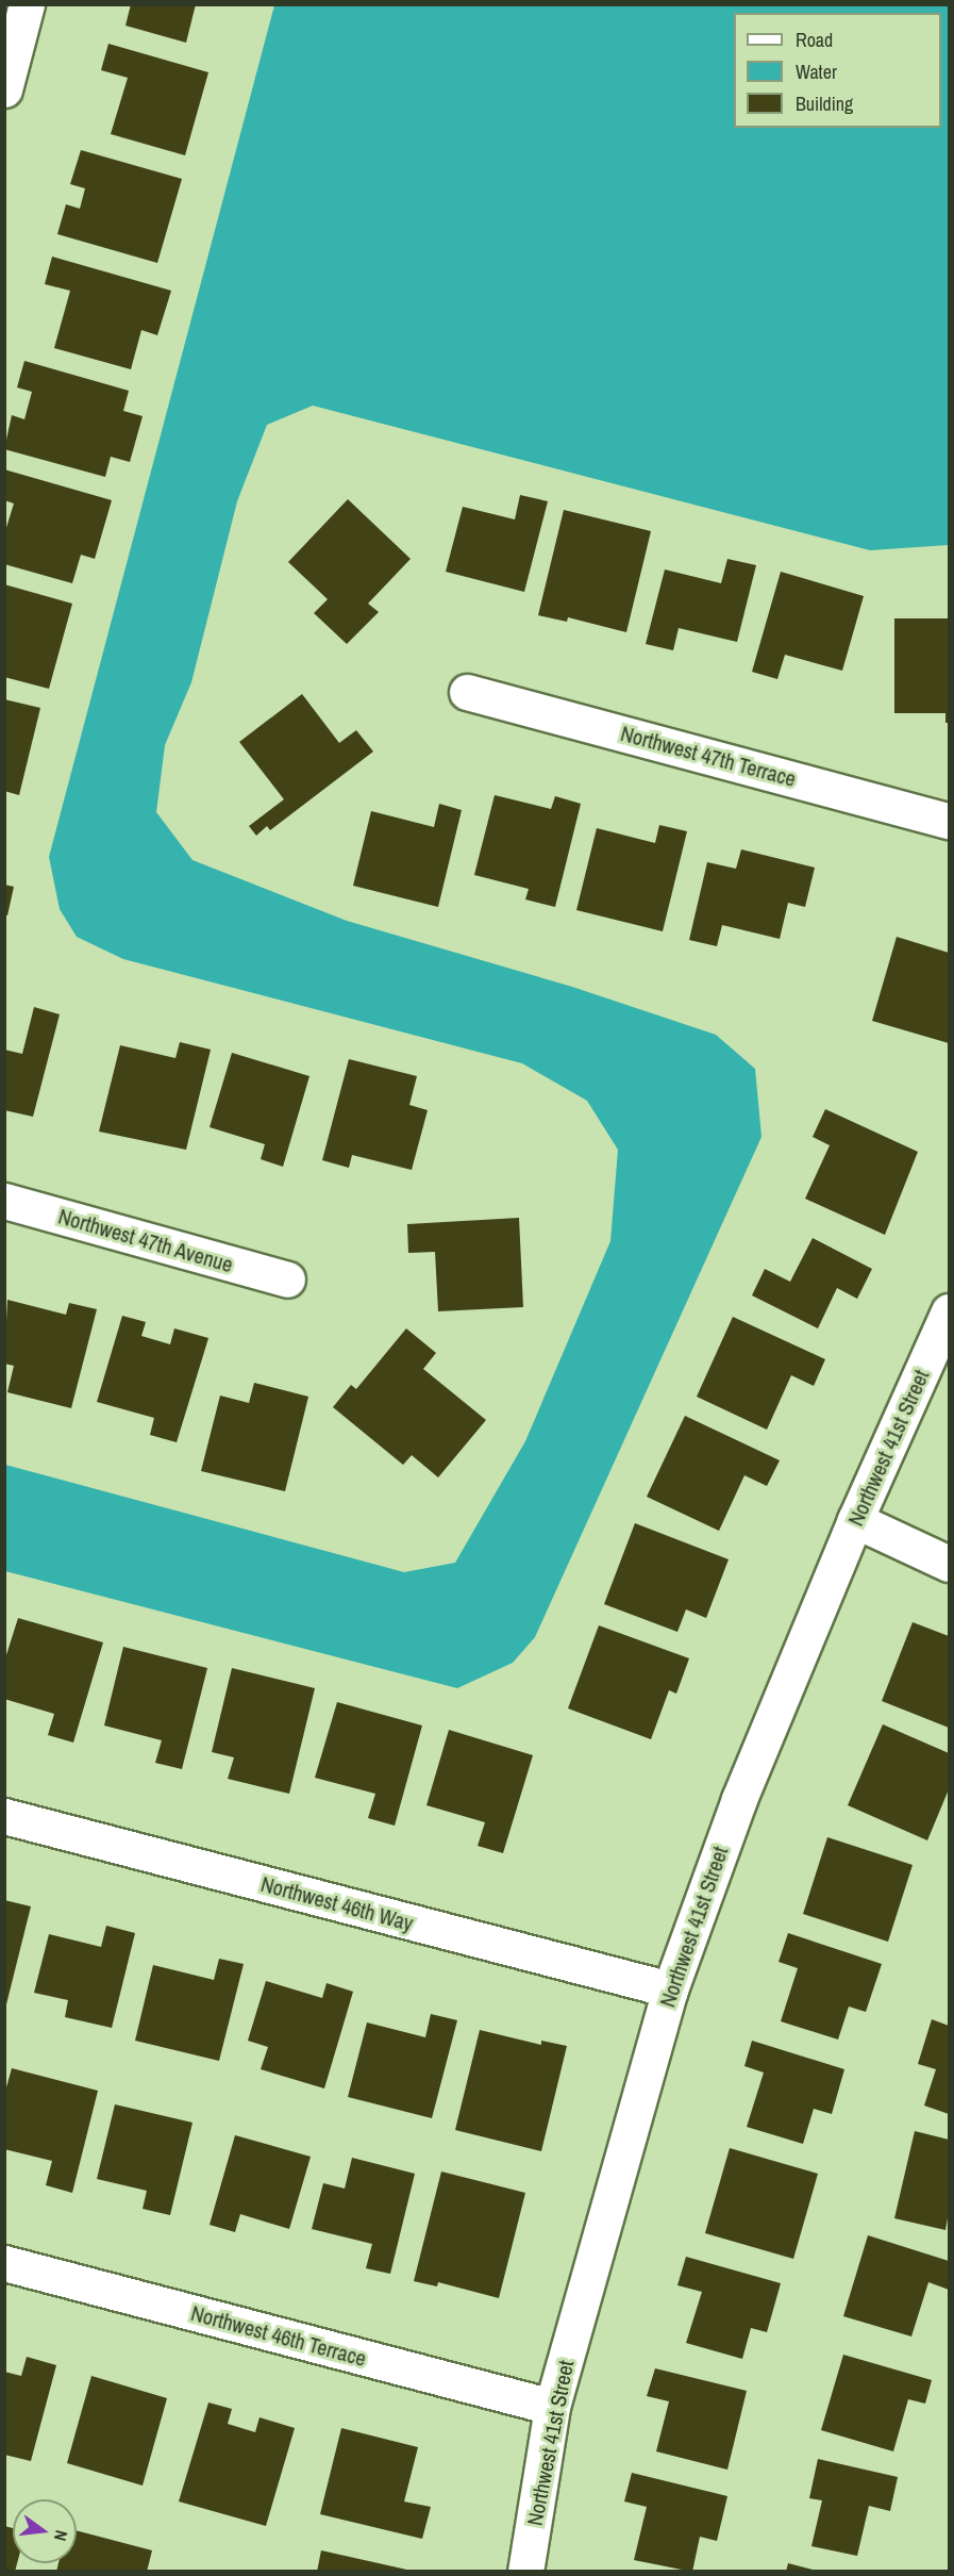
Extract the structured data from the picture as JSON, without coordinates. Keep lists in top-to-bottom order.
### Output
{
  "streets": {
    "street": [
      "Northwest 47th Terrace",
      "Northwest 47th Avenue",
      "Northwest 41st Street",
      "Northwest 46th Way",
      "Northwest 46th Terrace"
    ]
  },
  "crossings": [
    ["Northwest 41st Street", "Northwest 46th Way"],
    ["Northwest 41st Street", "Northwest 46th Terrace"]
  ],
  "legend": ["Road", "Water", "Building"],
  "north": "right"
}
